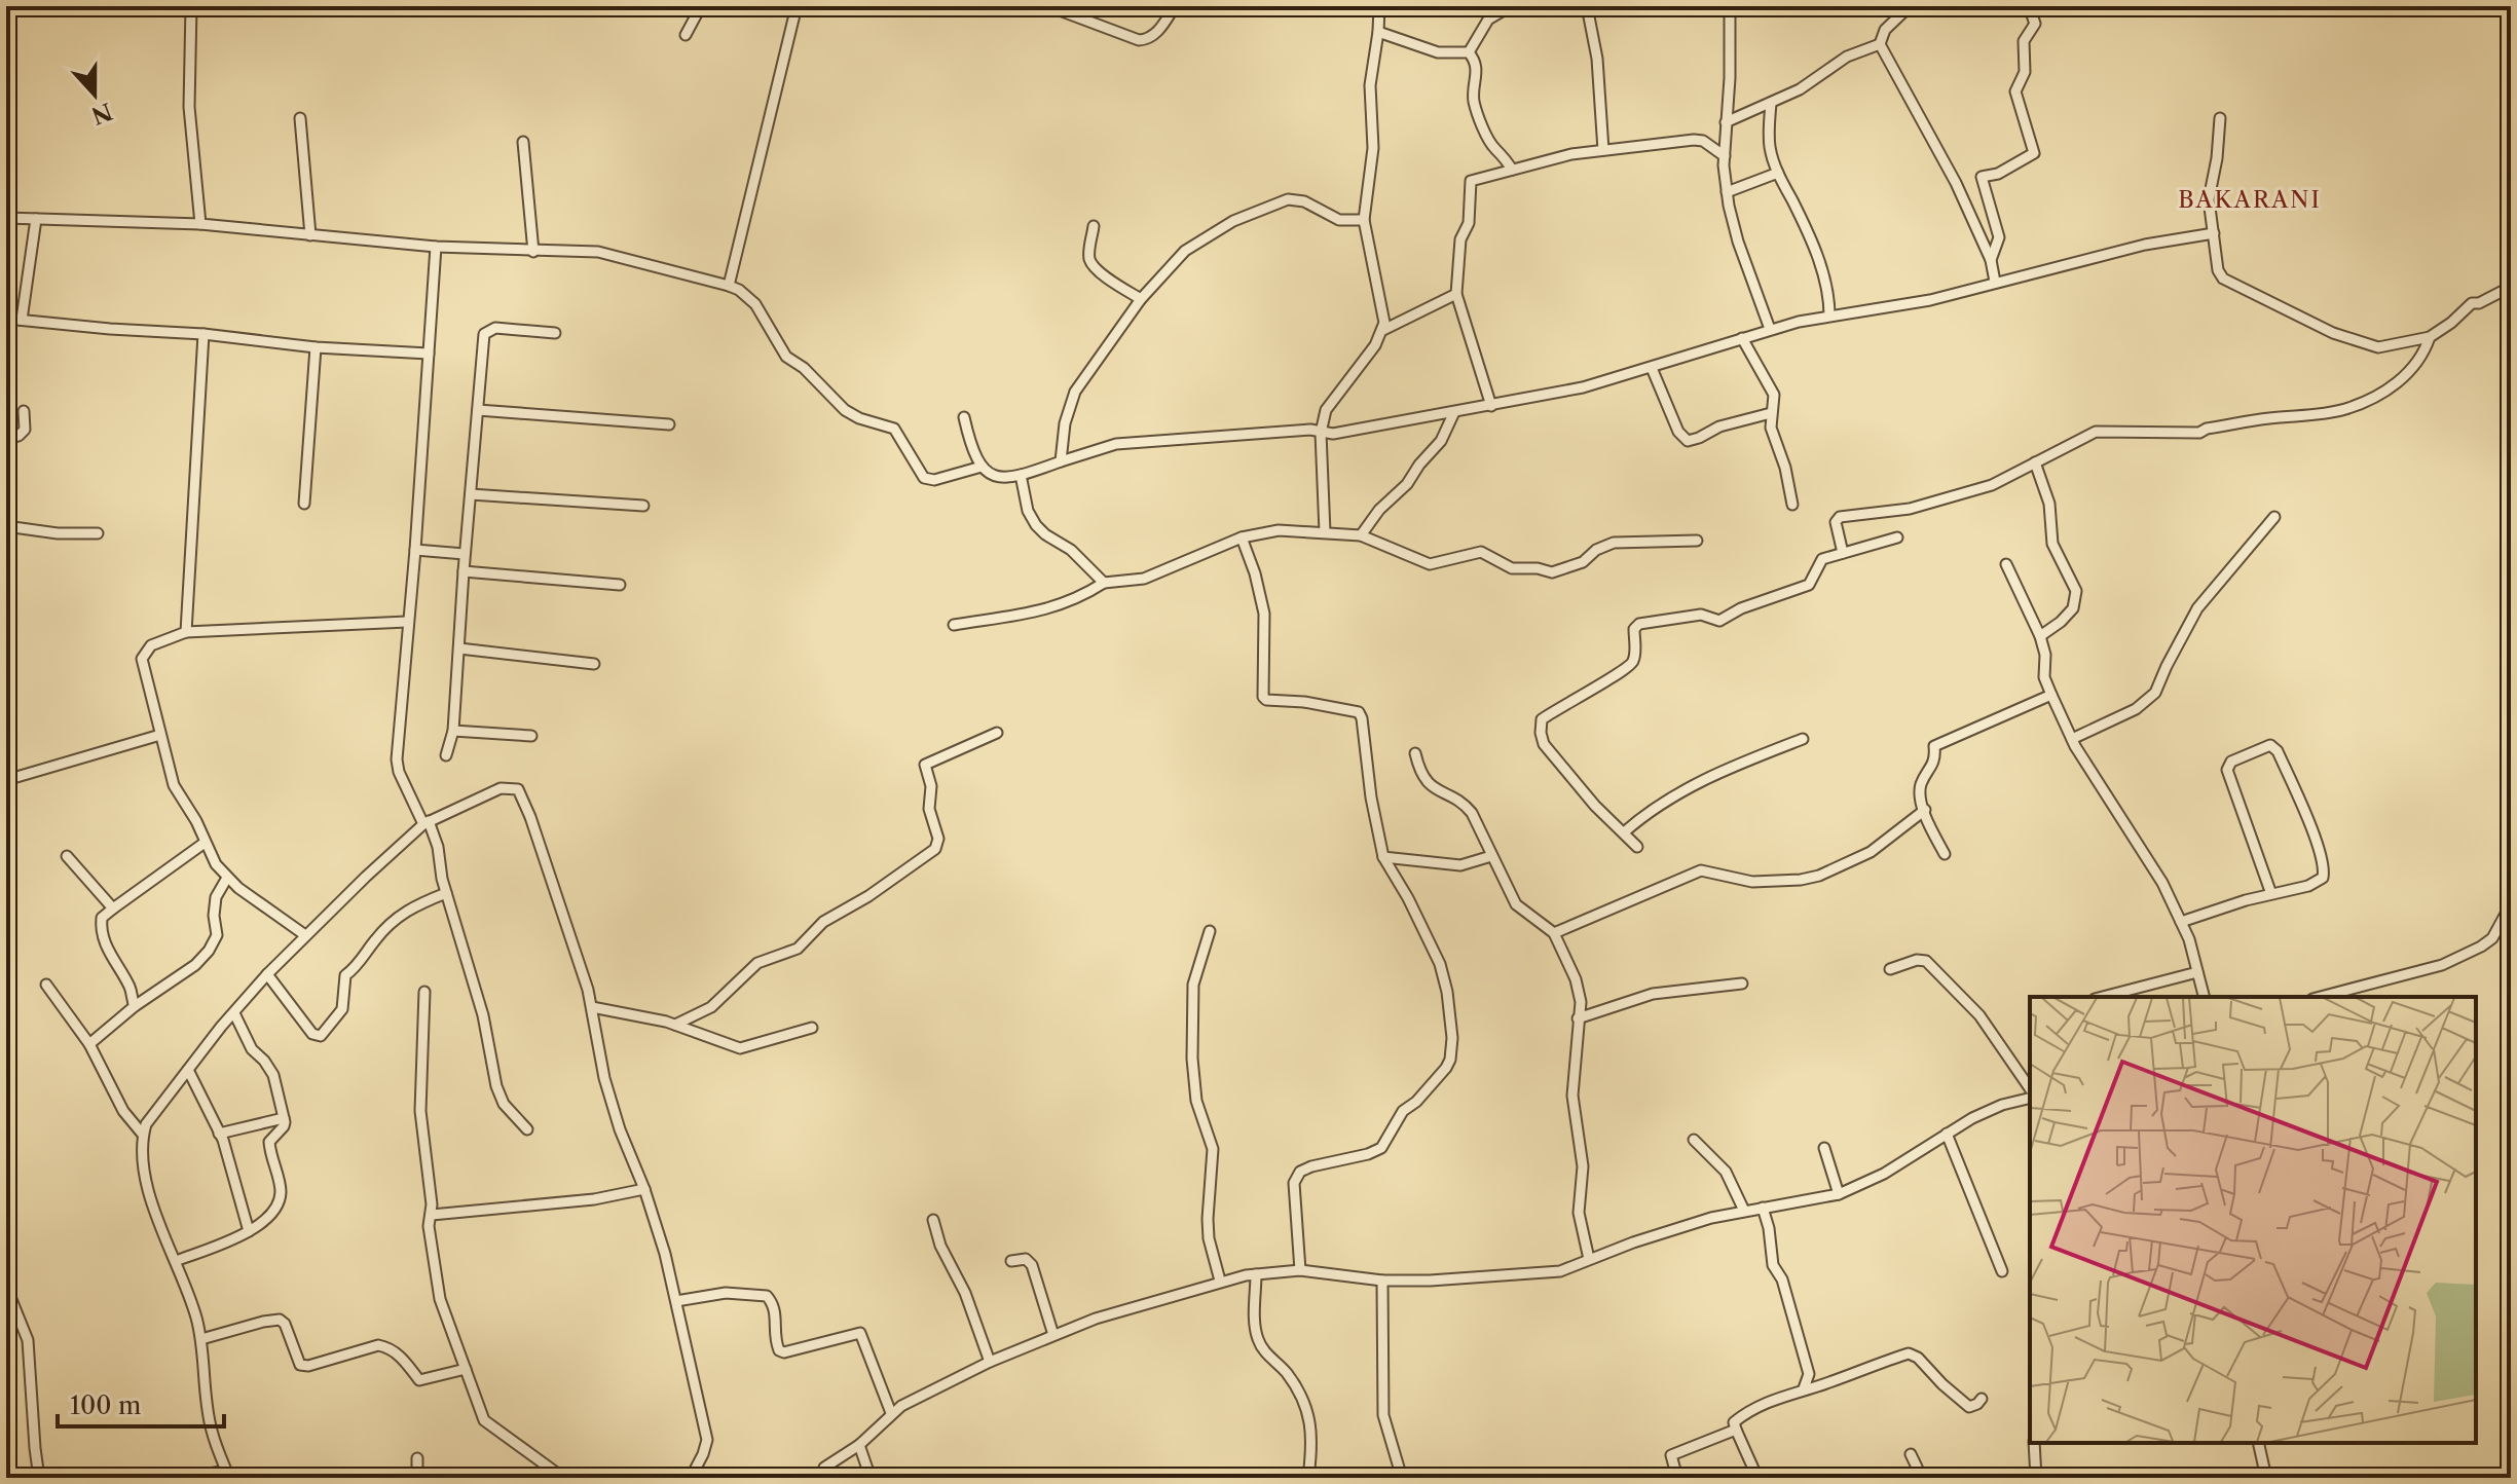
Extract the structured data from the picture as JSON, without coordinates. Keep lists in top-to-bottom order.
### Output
{
  "districts": ["BAKARANI"],
  "scale_bar": "100 m",
  "north": "bottom"
}
